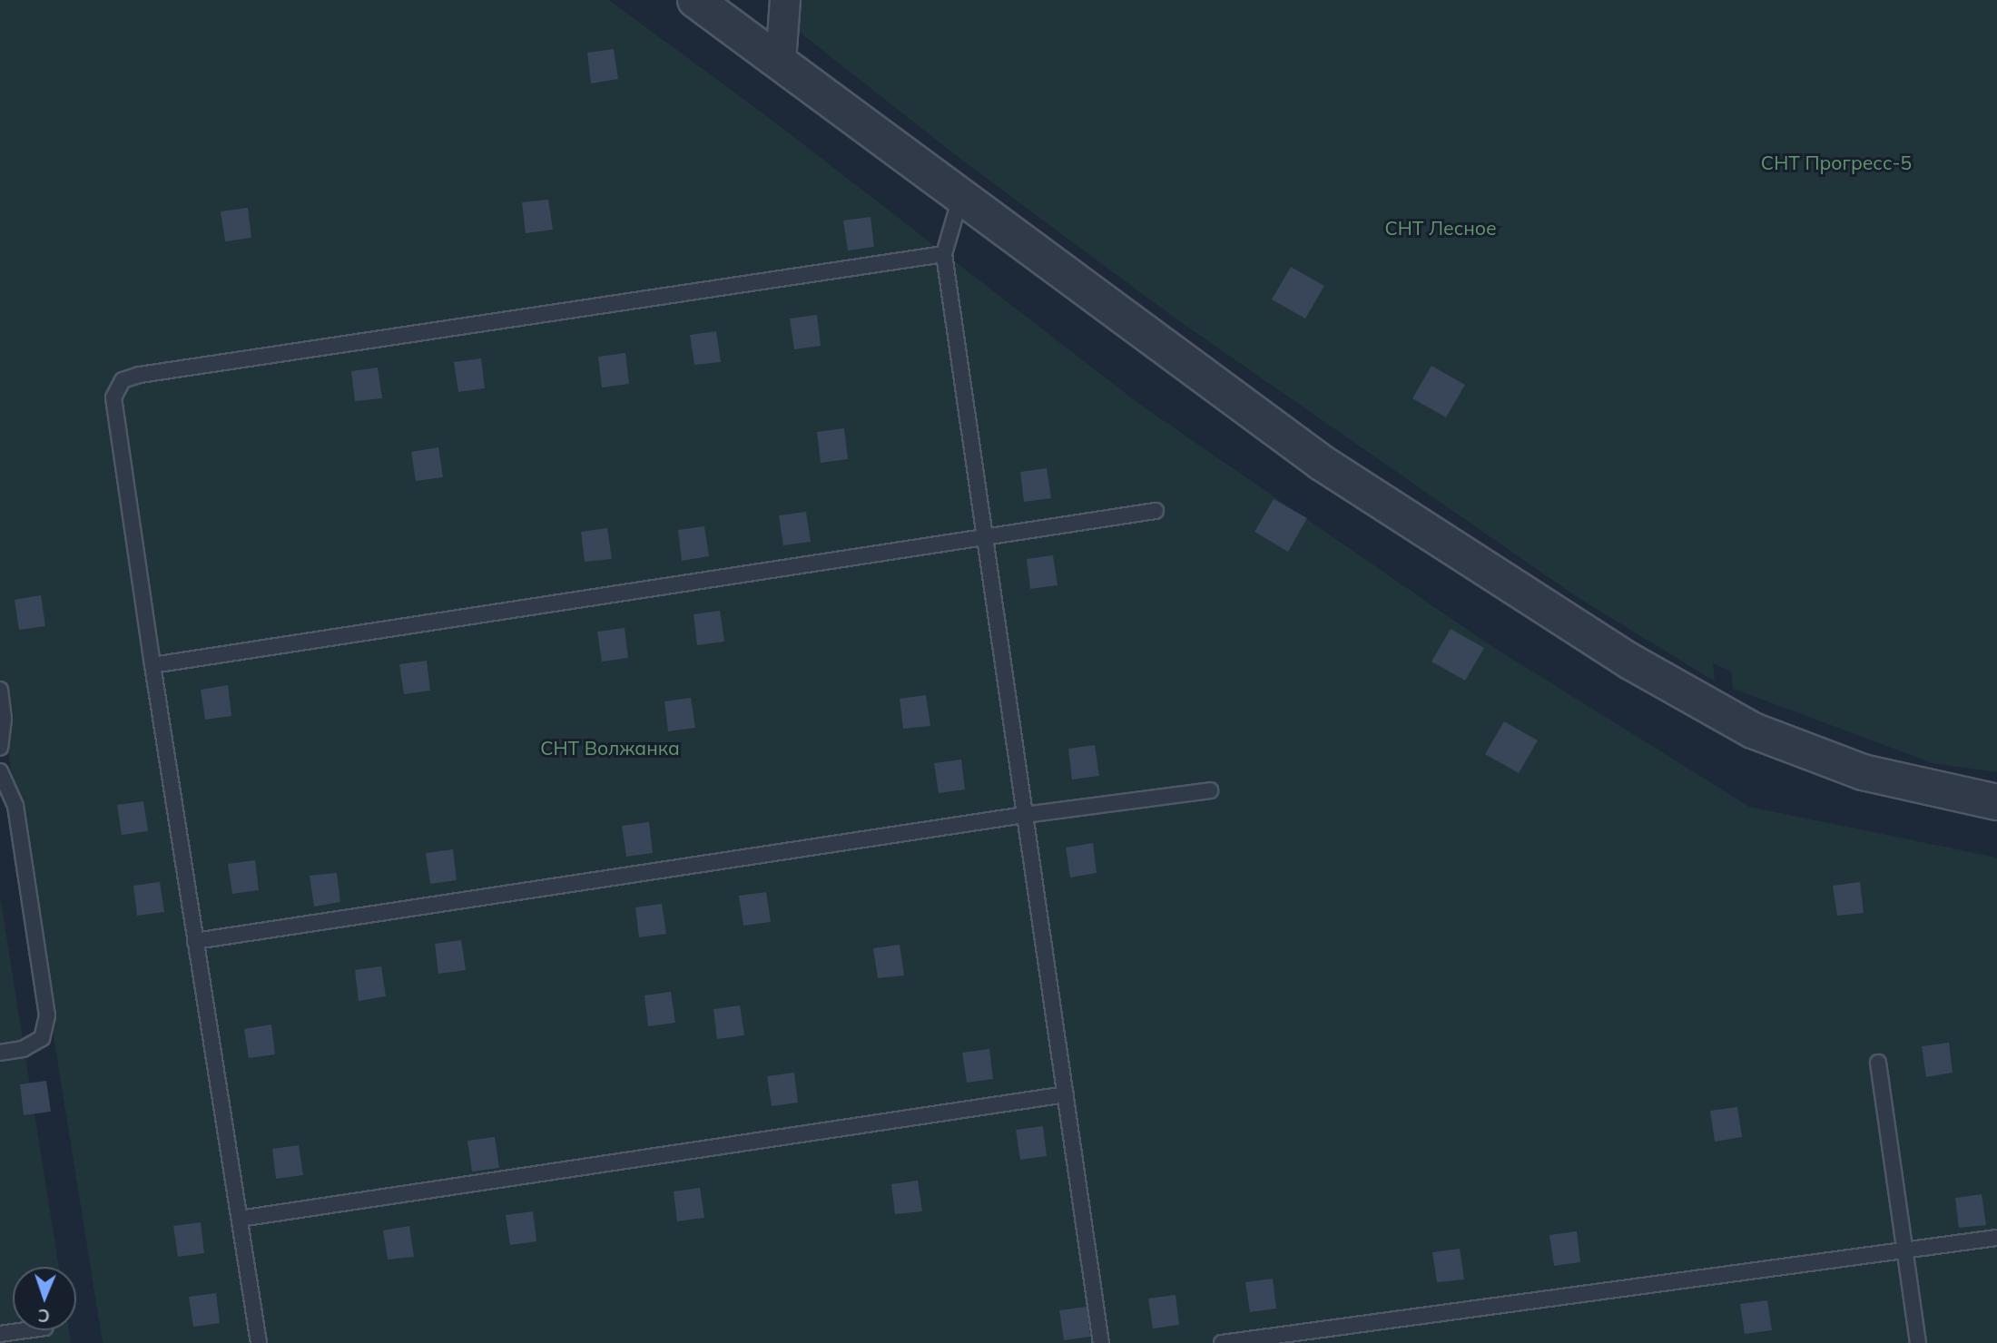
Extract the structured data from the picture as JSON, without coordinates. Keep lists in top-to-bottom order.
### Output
{
  "parks": ["СНТ Прогресс-5", "СНТ Лесное", "СНТ Волжанка"],
  "north": "bottom"
}
